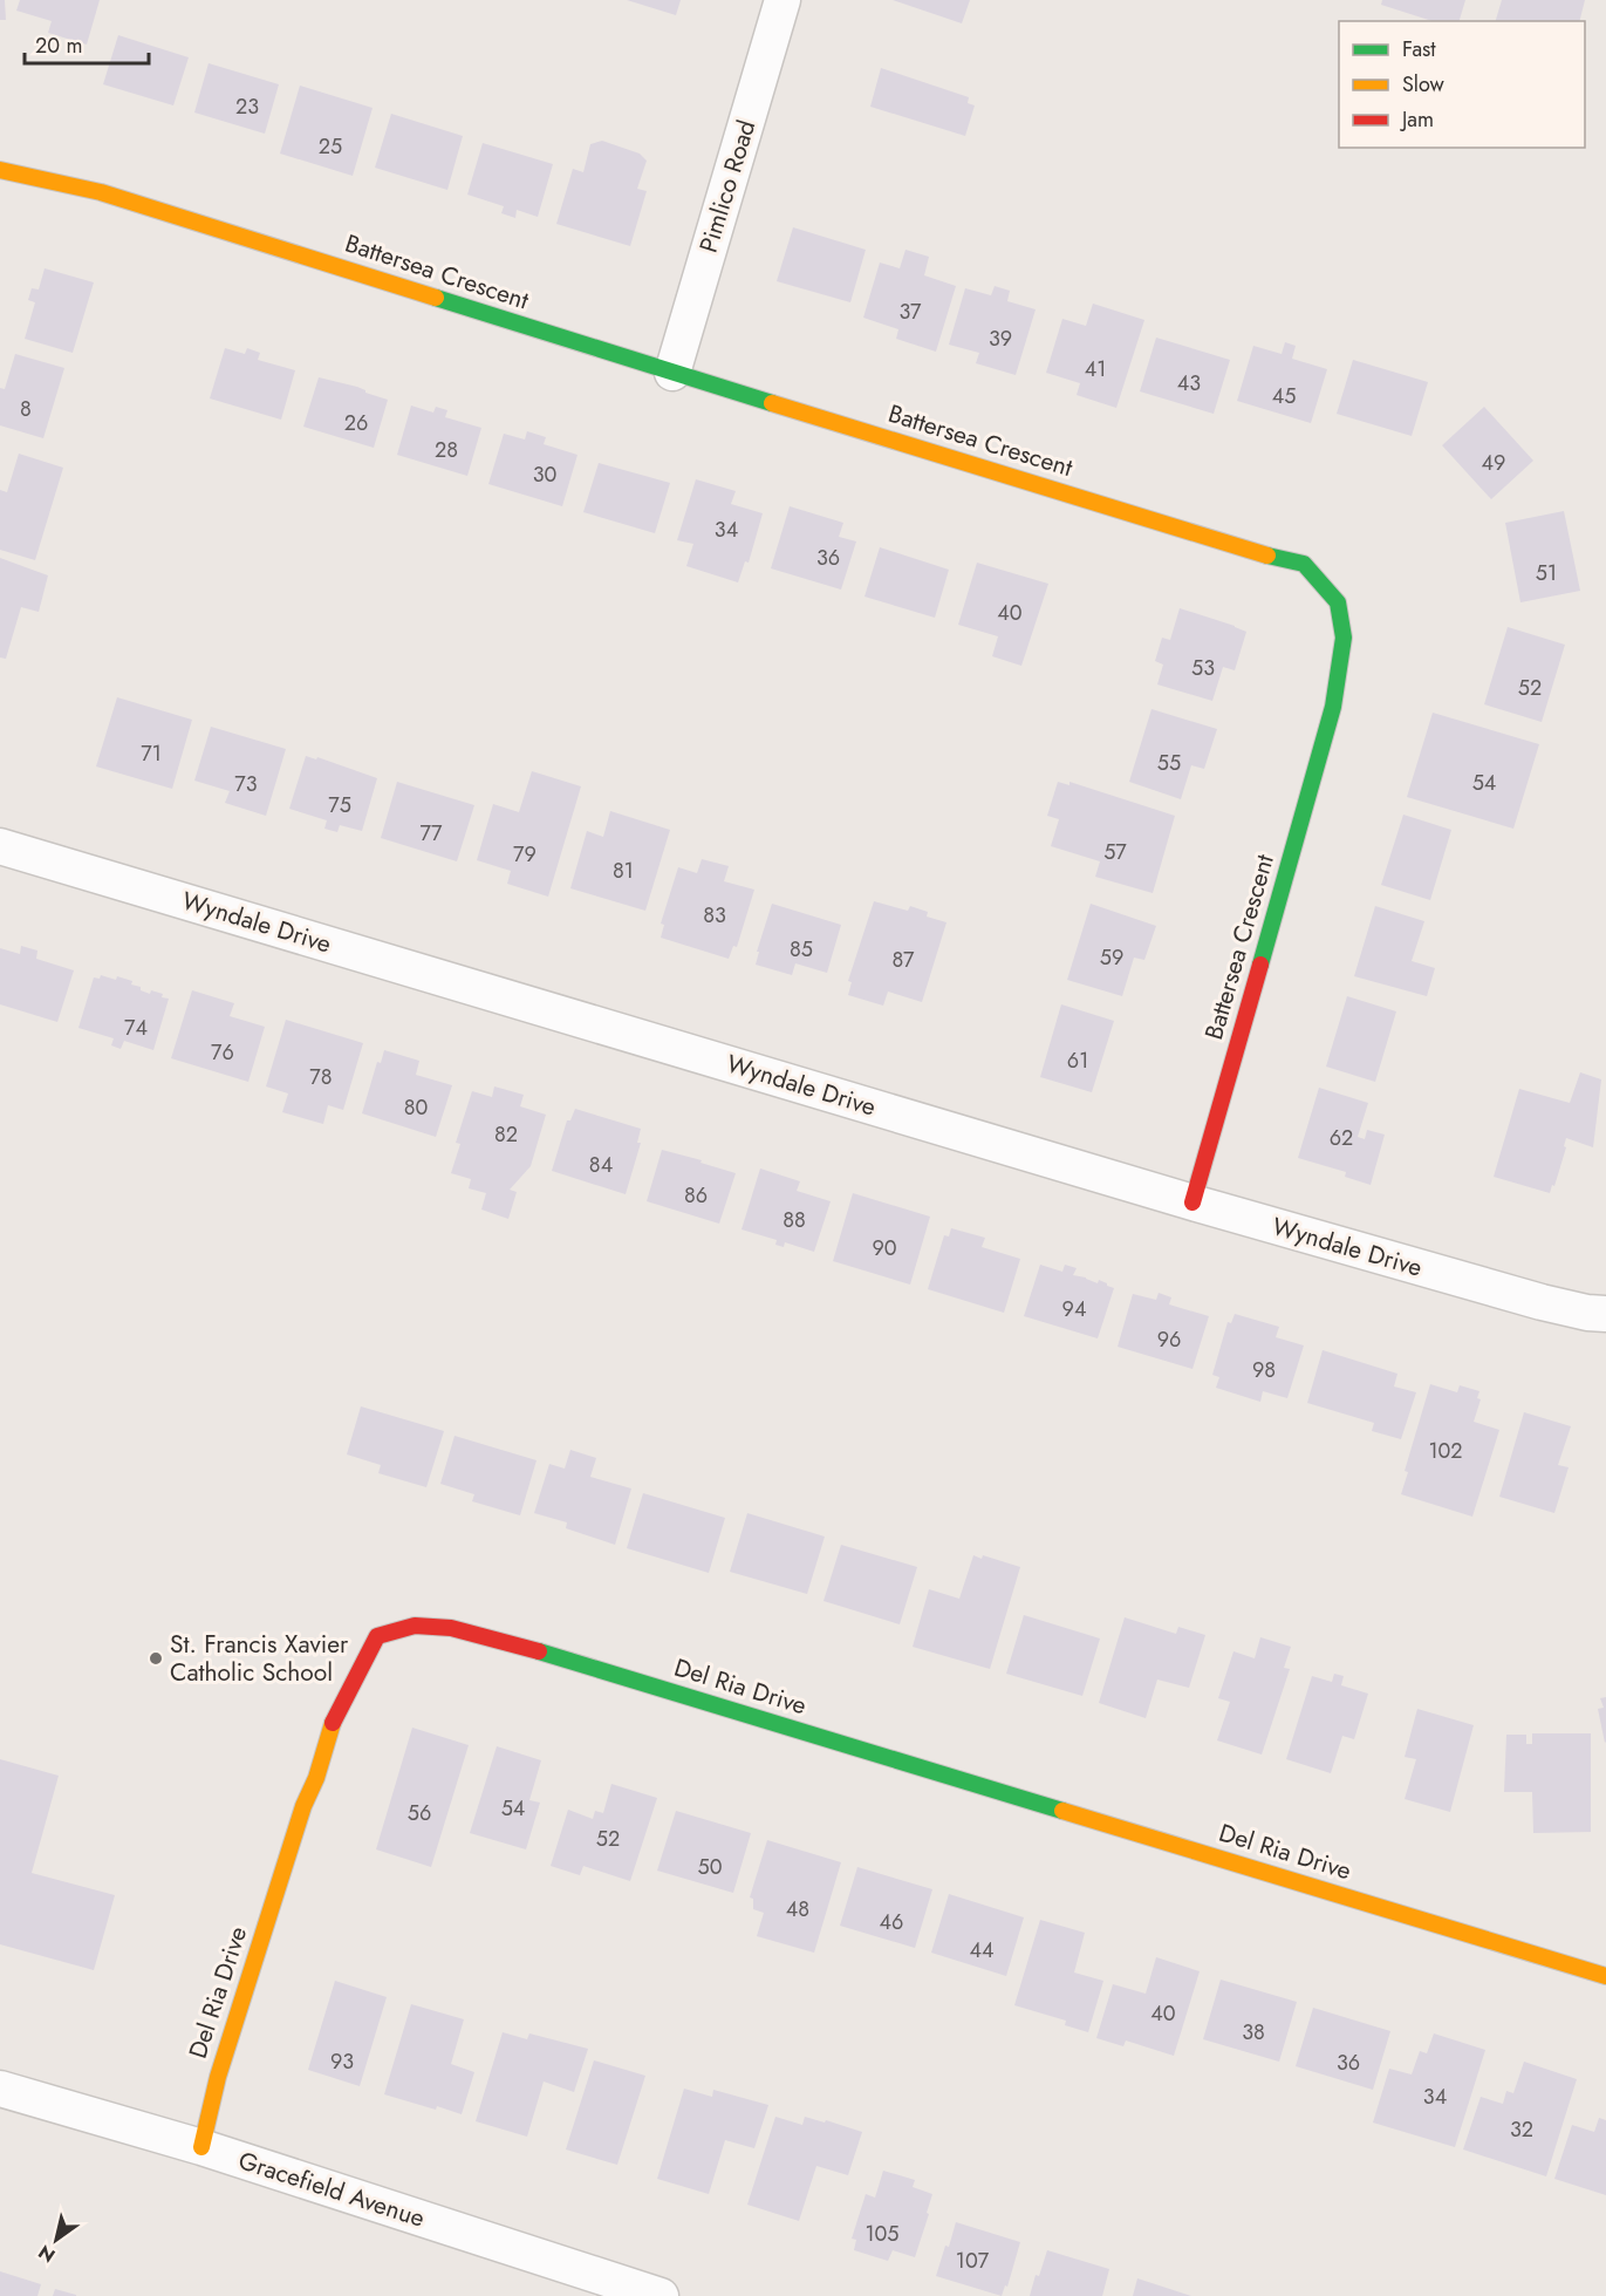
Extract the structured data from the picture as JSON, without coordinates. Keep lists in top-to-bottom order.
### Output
{
  "streets": {
    "street": [
      "Pimlico Road",
      "Battersea Crescent",
      "Wyndale Drive",
      "Del Ria Drive",
      "Gracefield Avenue"
    ]
  },
  "crossings": [
    ["Pimlico Road", "Battersea Crescent"],
    ["Battersea Crescent", "Wyndale Drive"],
    ["Del Ria Drive", "Gracefield Avenue"]
  ],
  "places": ["St. Francis Xavier Catholic School"],
  "house_numbers": [
    "23",
    "25",
    "37",
    "39",
    "41",
    "43",
    "45",
    "8",
    "26",
    "28",
    "49",
    "30",
    "34",
    "36",
    "51",
    "40",
    "53",
    "52",
    "71",
    "55",
    "54",
    "73",
    "75",
    "77",
    "57",
    "79",
    "81",
    "83",
    "85",
    "59",
    "87",
    "74",
    "76",
    "61",
    "78",
    "80",
    "82",
    "62",
    "84",
    "86",
    "88",
    "90",
    "94",
    "96",
    "98",
    "102",
    "54",
    "56",
    "52",
    "50",
    "48",
    "46",
    "44",
    "40",
    "38",
    "93",
    "36",
    "34",
    "32",
    "105",
    "107"
  ],
  "legend": ["Fast", "Slow", "Jam"],
  "scale_bar": "20 m",
  "north": "bottom left"
}
